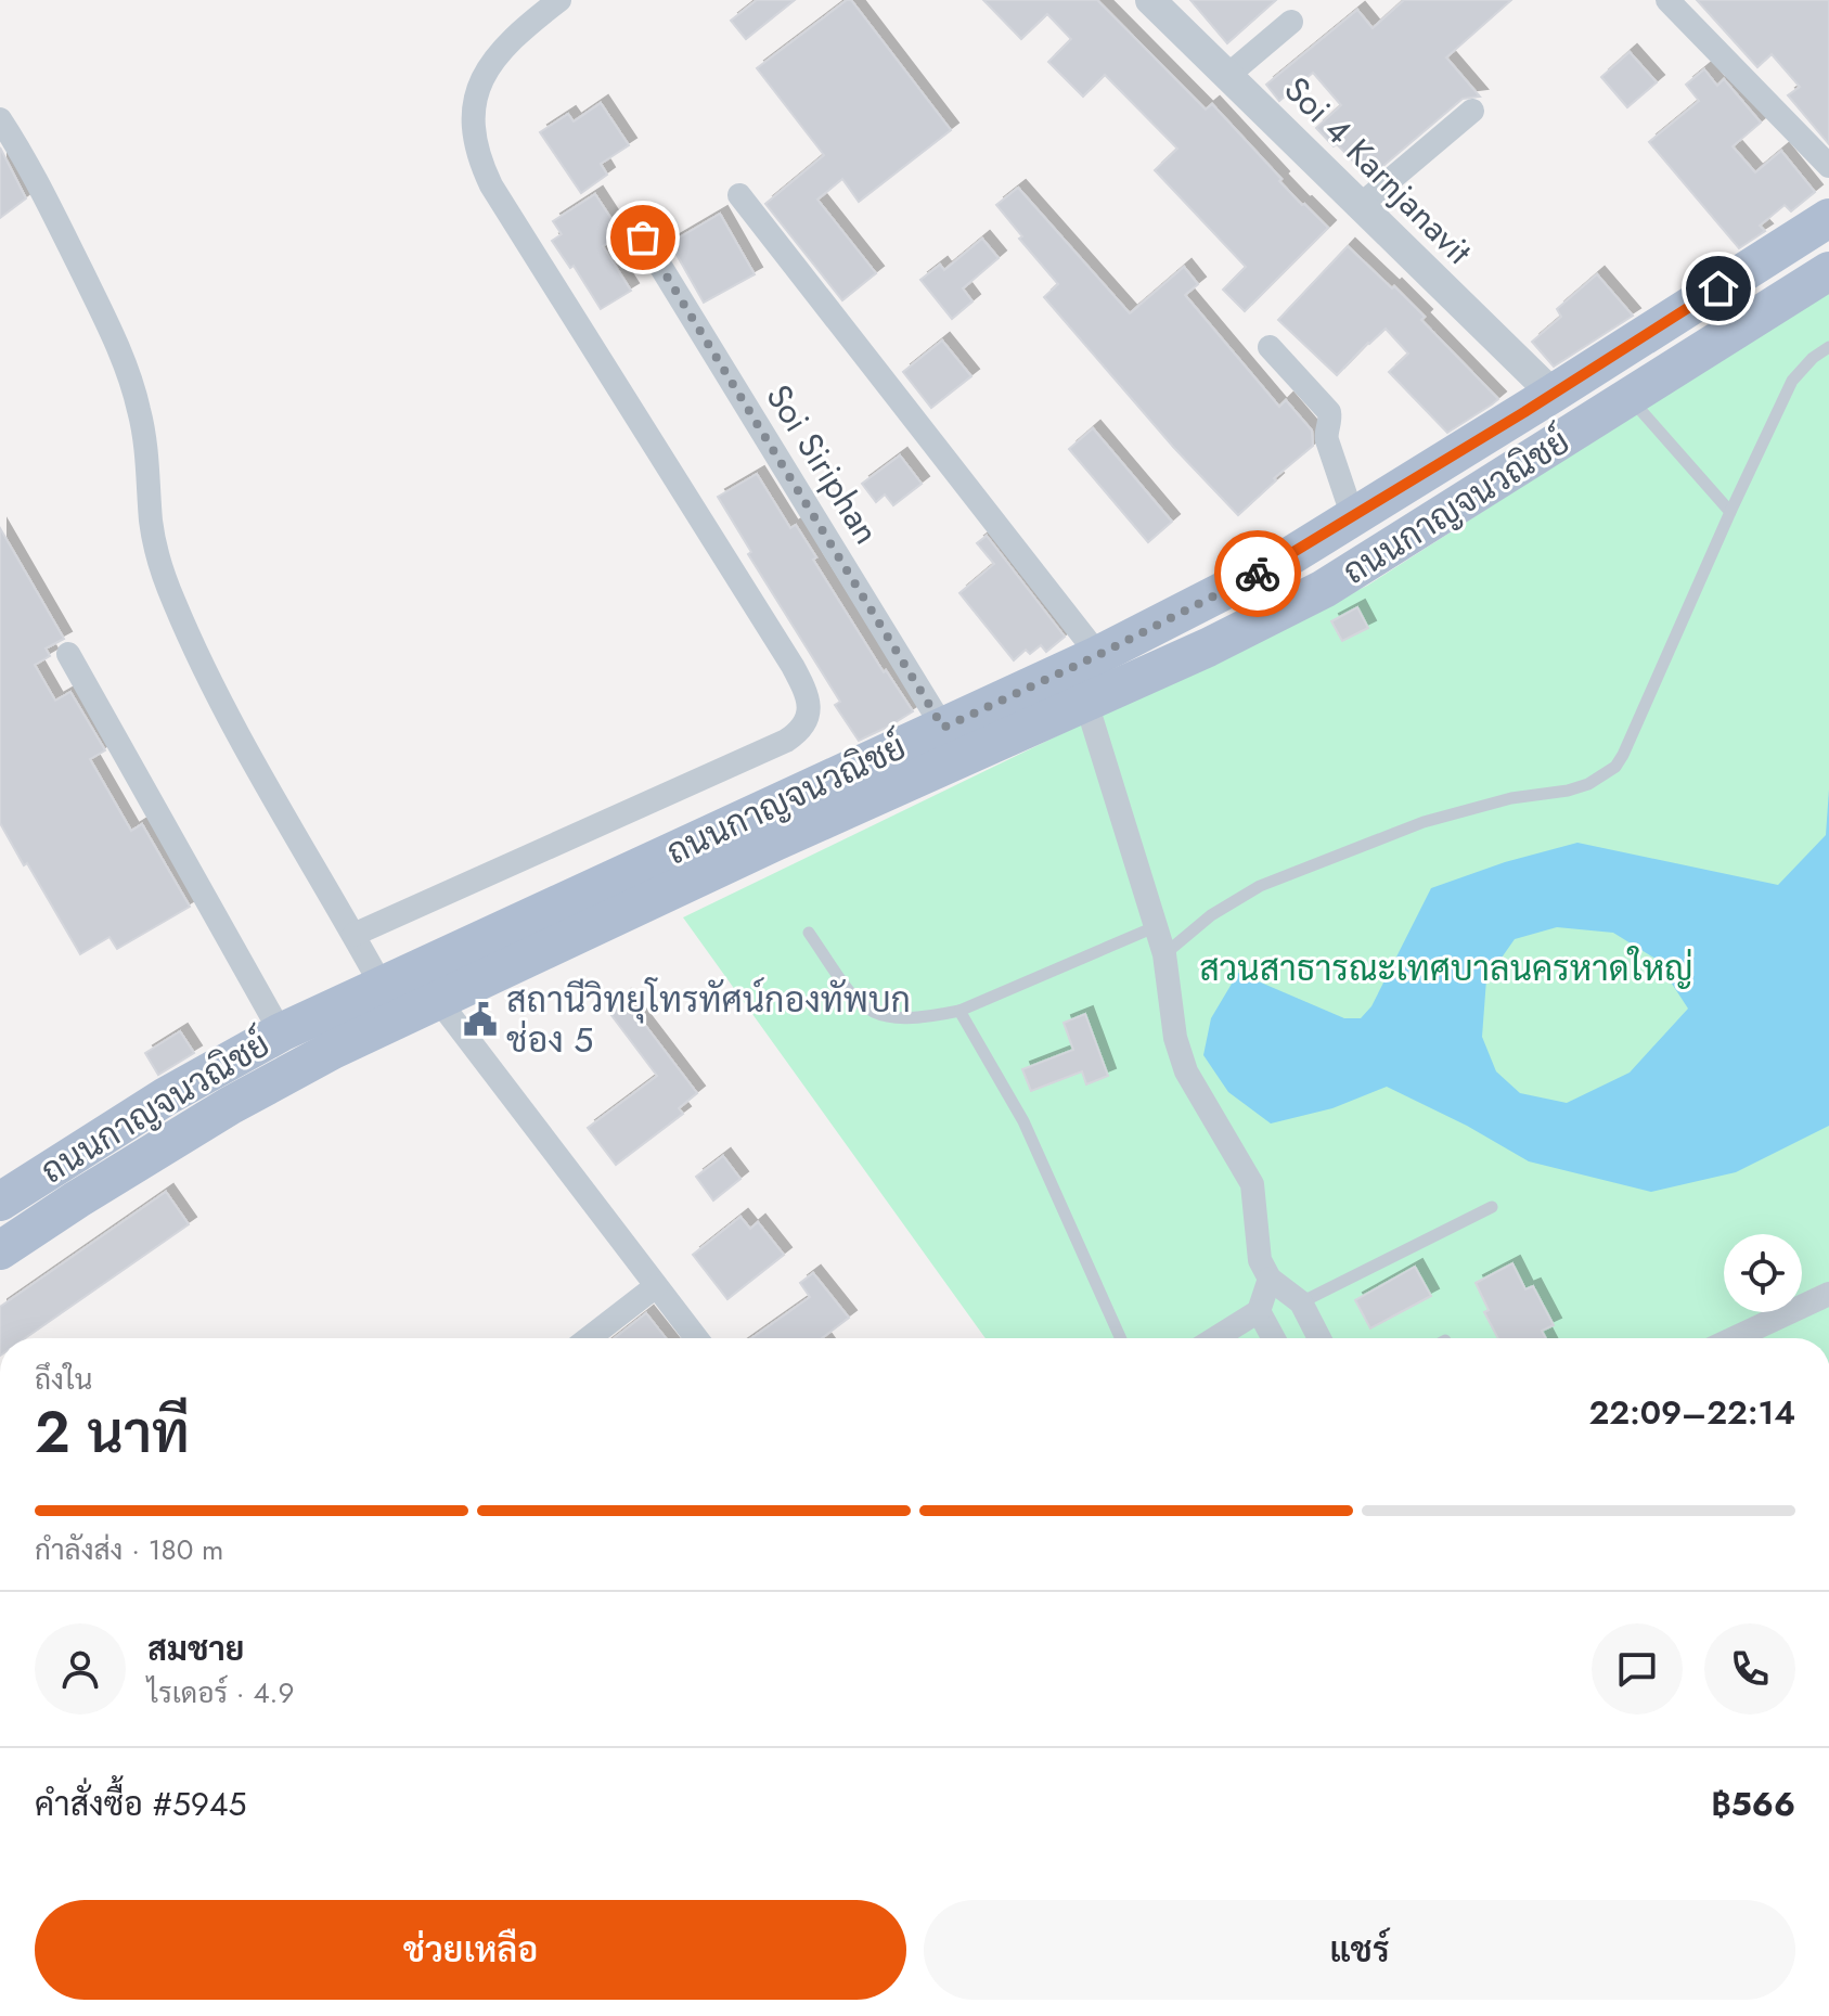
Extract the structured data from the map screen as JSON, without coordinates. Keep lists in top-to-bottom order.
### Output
{
  "streets": {
    "main road": ["ถนนกาญจนวณิชย์"],
    "street": ["Soi 4 Karnjanavit", "Soi Siriphan"]
  },
  "crossings": [
    ["Soi 4 Karnjanavit", "ถนนกาญจนวณิชย์"],
    ["Soi Siriphan", "ถนนกาญจนวณิชย์"]
  ],
  "parks": ["สวนสาธารณะเทศบาลนครหาดใหญ่"],
  "places": {
    "public building": ["สถานีวิทยุโทรทัศน์กองทัพบก ช่อง 5"]
  },
  "page": {
    "heading": ["2 นาที", "ถึงใน", "22:09–22:14"],
    "panel": [
      "สมชาย",
      "ไรเดอร์ · 4.9",
      "คำสั่งซื้อ #5945",
      "฿566"
    ],
    "bar": "กำลังส่ง · 180 m",
    "buttons": ["ช่วยเหลือ", "แชร์"]
  }
}
